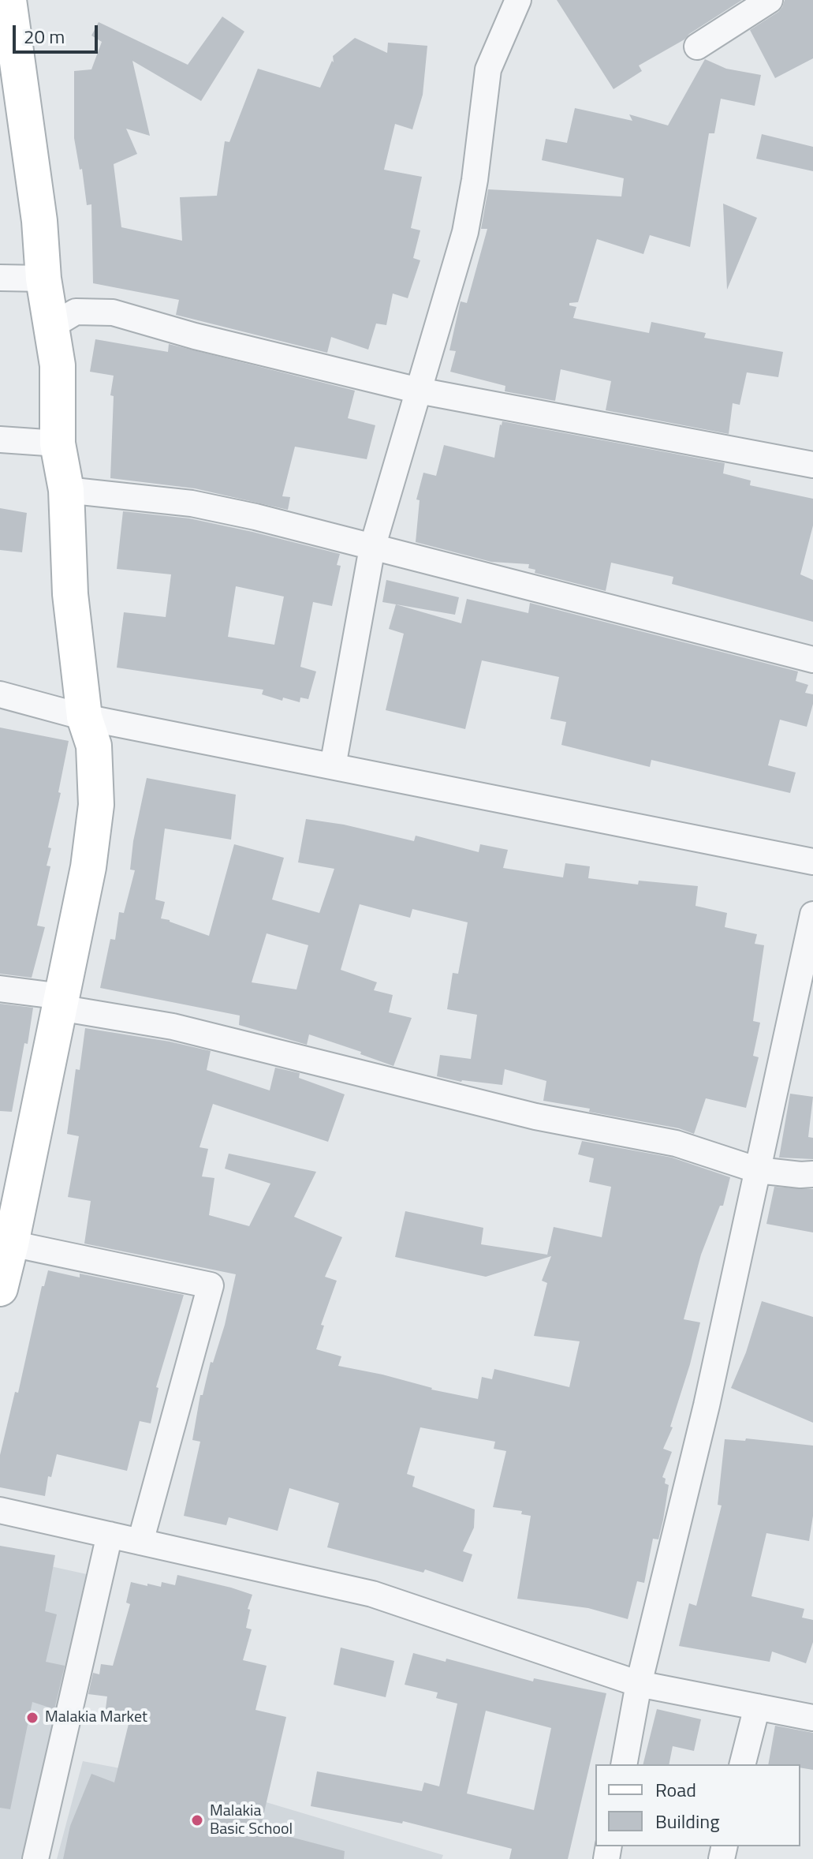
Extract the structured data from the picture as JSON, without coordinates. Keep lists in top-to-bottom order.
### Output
{
  "places": ["Malakia Market", "Malakia Basic School"],
  "legend": ["Road", "Building"],
  "scale_bar": "20 m"
}
